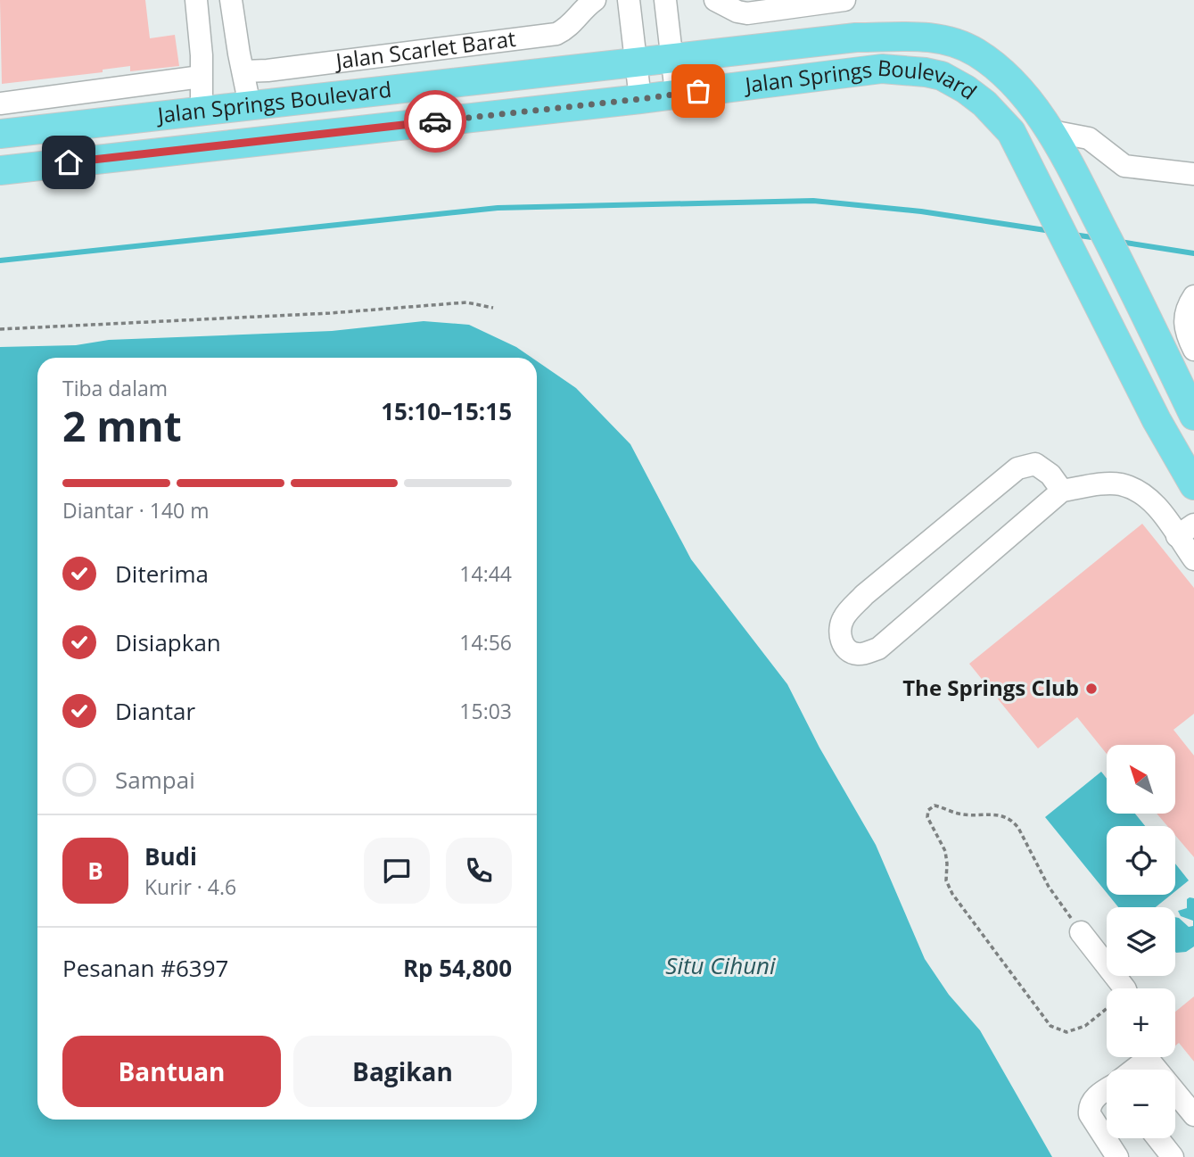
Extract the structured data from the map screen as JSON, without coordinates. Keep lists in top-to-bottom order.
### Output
{
  "streets": {
    "main road": ["Jalan Springs Boulevard"],
    "street": ["Jalan Scarlet Barat"]
  },
  "water": ["Situ Cihuni"],
  "places": ["The Springs Club"],
  "north": "top left",
  "page": {
    "heading": ["2 mnt", "Tiba dalam", "15:10–15:15"],
    "panel": [
      "Budi",
      "Kurir · 4.6",
      "Pesanan #6397",
      "Rp 54,800"
    ],
    "bar": "Diantar · 140 m",
    "list": [
      ["Diterima", "14:44"],
      ["Disiapkan", "14:56"],
      ["Diantar", "15:03"],
      "Sampai"
    ],
    "map_buttons": ["+", "−"],
    "round": "B",
    "buttons": ["Bantuan", "Bagikan"]
  }
}
